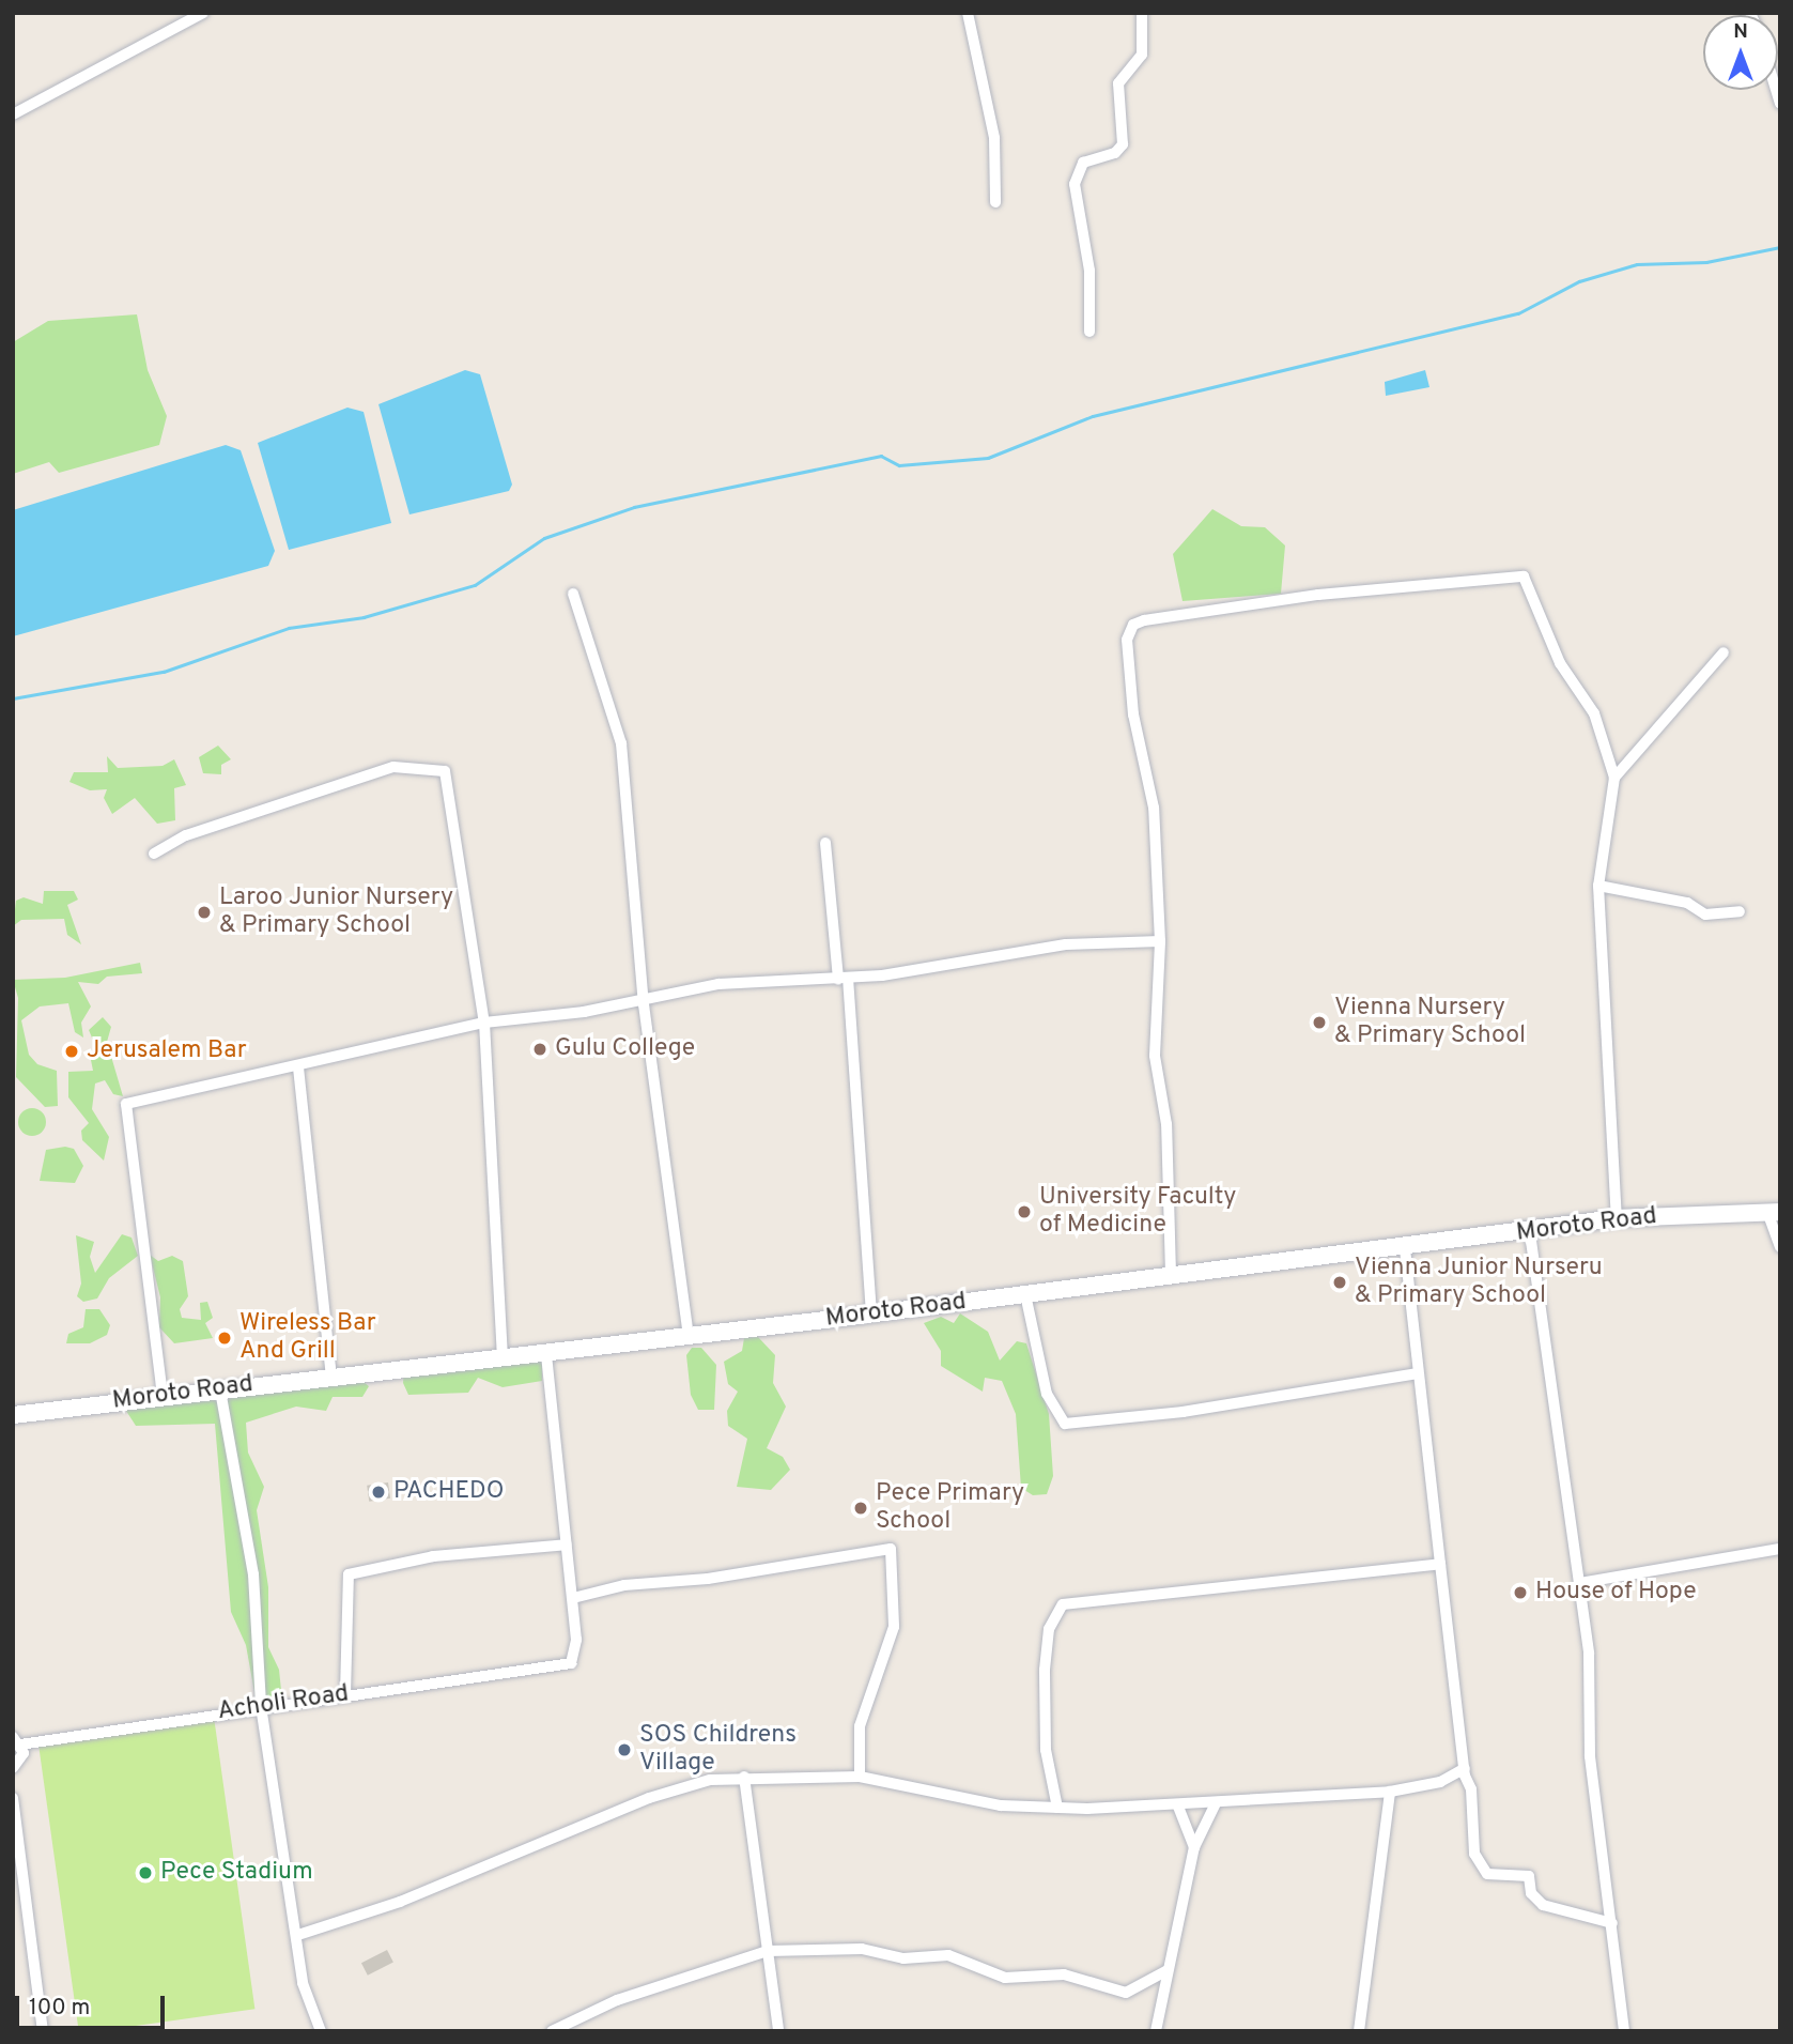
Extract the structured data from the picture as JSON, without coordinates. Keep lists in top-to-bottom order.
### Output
{
  "streets": {
    "main road": ["Moroto Road"],
    "street": ["Acholi Road"]
  },
  "places": [
    "Laroo Junior Nursery & Primary School",
    "Vienna Nursery & Primary School",
    "Gulu College",
    "Jerusalem Bar",
    "University Faculty of Medicine",
    "Vienna Junior Nurseru & Primary School",
    "Wireless Bar And Grill",
    "PACHEDO",
    "Pece Primary School",
    "House of Hope",
    "SOS Childrens Village",
    "Pece Stadium"
  ],
  "scale_bar": "100 m",
  "north": "top"
}
